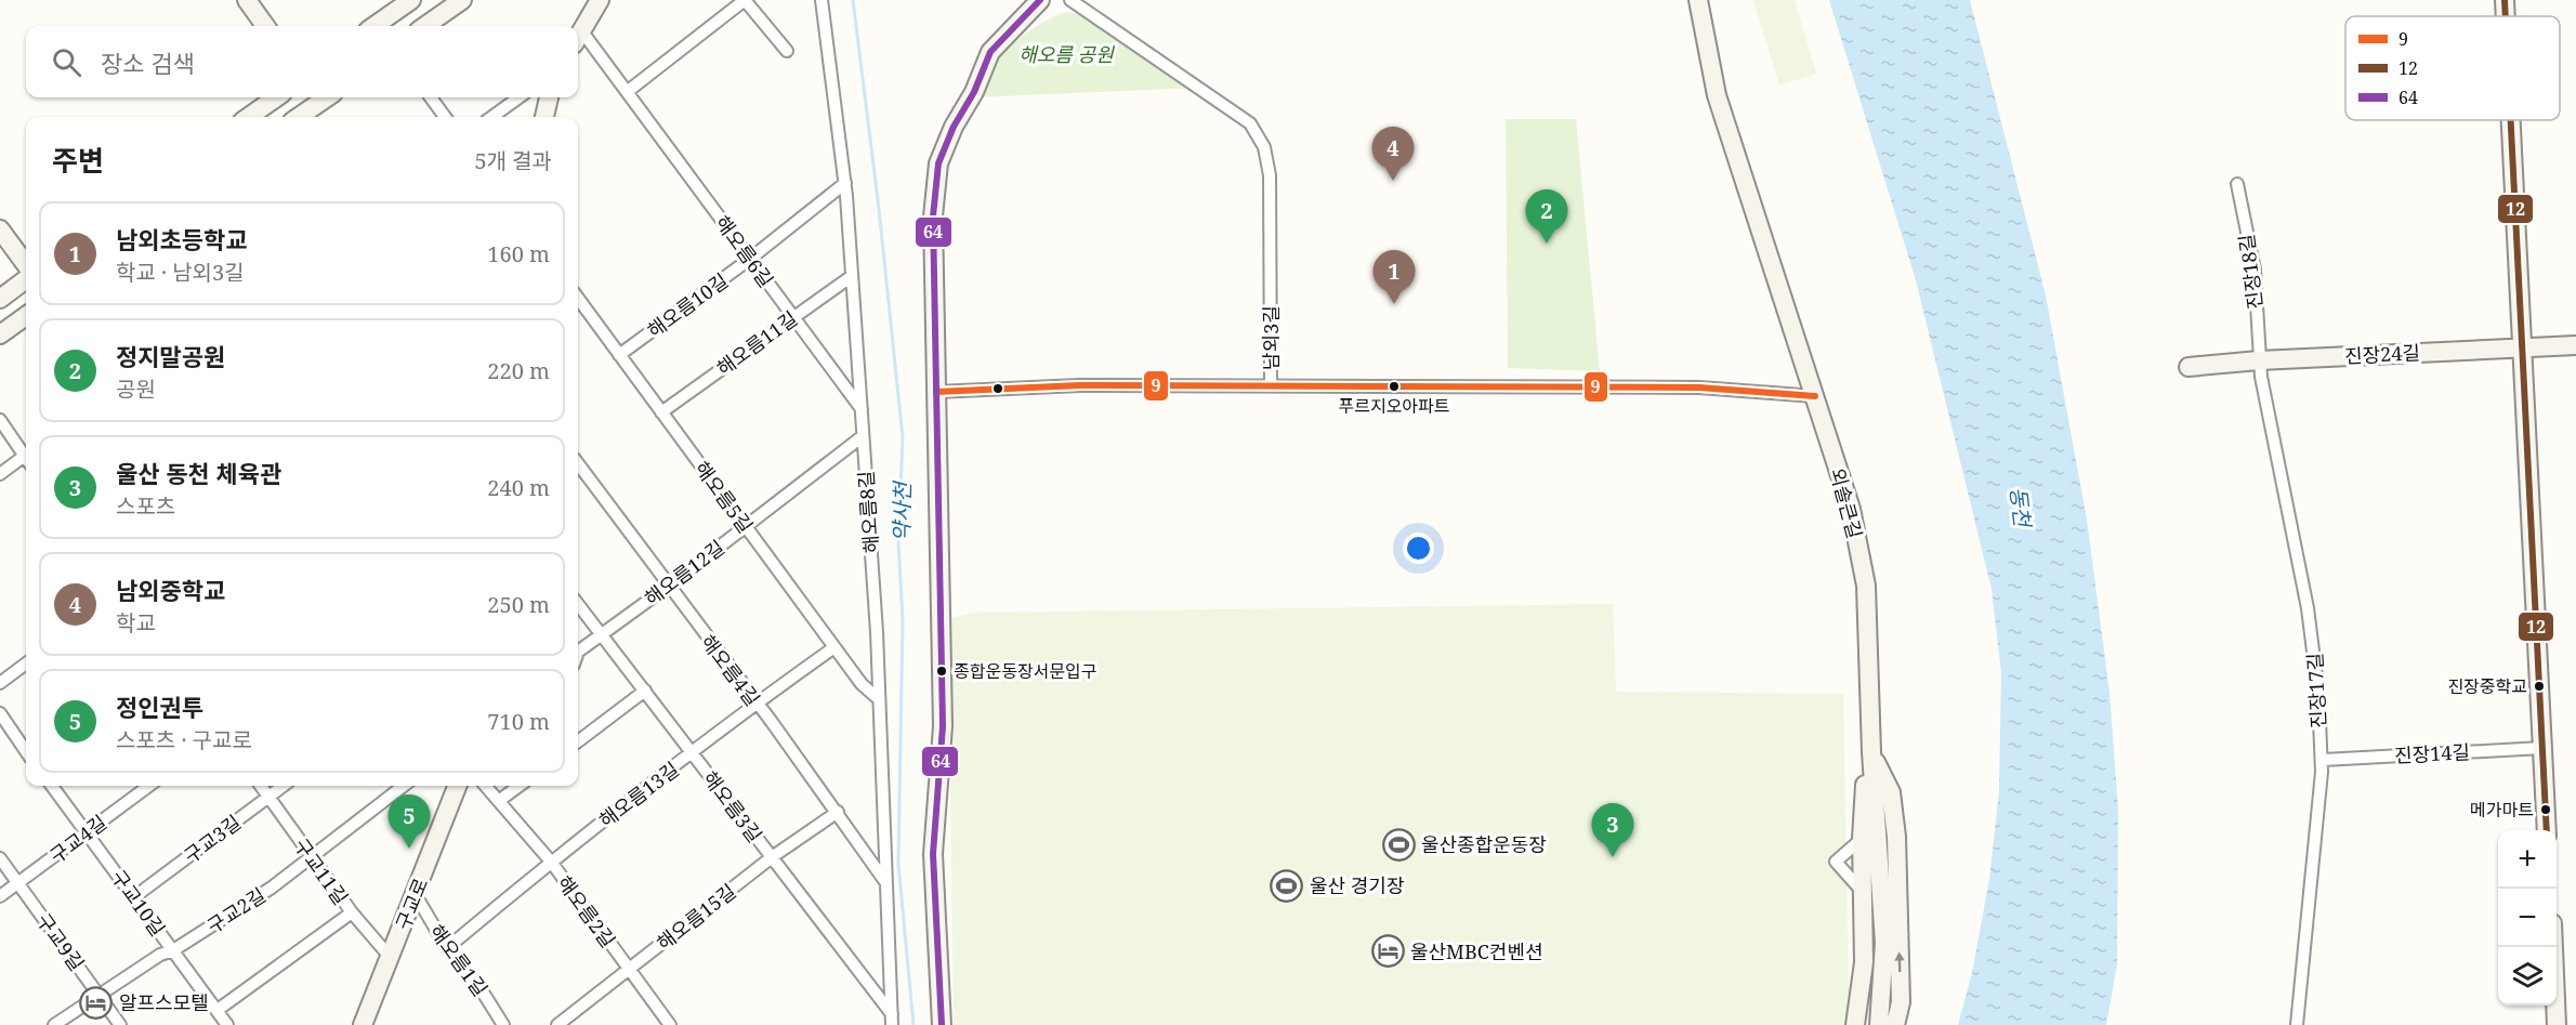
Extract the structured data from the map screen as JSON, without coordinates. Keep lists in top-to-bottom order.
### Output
{
  "streets": {
    "street": [
      "해오름6길",
      "진장18길",
      "해오름10길",
      "남외3길",
      "해오름11길",
      "진장24길",
      "해오름5길",
      "외솔큰길",
      "해오름8길",
      "해오름12길",
      "해오름4길",
      "진장17길",
      "진장14길",
      "해오름13길",
      "해오름3길",
      "구교4길",
      "구교3길",
      "구교11길",
      "구교10길",
      "구교로",
      "구교2길",
      "해오름2길",
      "해오름15길",
      "구교9길",
      "해오름1길"
    ]
  },
  "crossings": [
    ["해오름6길", "해오름10길"],
    ["해오름6길", "해오름11길"],
    ["해오름6길", "해오름8길"],
    ["진장18길", "진장24길"],
    ["진장18길", "진장17길"],
    ["해오름10길", "해오름5길"],
    ["해오름10길", "해오름8길"],
    ["남외3길", "외솔큰길"],
    ["해오름11길", "해오름5길"],
    ["해오름11길", "해오름8길"],
    ["진장24길", "진장17길"],
    ["해오름5길", "해오름8길"],
    ["해오름5길", "해오름12길"],
    ["해오름5길", "해오름13길"],
    ["해오름8길", "해오름12길"],
    ["해오름8길", "해오름4길"],
    ["해오름8길", "해오름3길"],
    ["해오름12길", "해오름4길"],
    ["해오름12길", "해오름3길"],
    ["해오름4길", "해오름13길"],
    ["해오름4길", "해오름15길"],
    ["진장17길", "진장14길"],
    ["해오름13길", "해오름3길"],
    ["해오름13길", "해오름2길"],
    ["해오름13길", "해오름1길"],
    ["해오름3길", "해오름15길"],
    ["구교4길", "구교10길"],
    ["구교4길", "구교9길"],
    ["구교3길", "구교11길"],
    ["구교3길", "구교10길"],
    ["구교11길", "구교로"],
    ["구교11길", "구교2길"],
    ["구교10길", "구교2길"],
    ["구교로", "해오름1길"],
    ["구교2길", "구교9길"],
    ["해오름2길", "해오름15길"]
  ],
  "water": ["동천", "약사천"],
  "parks": ["해오름 공원"],
  "places": {
    "other": [
      "푸르지오아파트",
      "종합운동장서문입구",
      "진장중학교",
      "메가마트"
    ],
    "sports": ["울산종합운동장", "울산 경기장"],
    "hotel": ["울산MBC컨벤션", "알프스모텔"]
  },
  "lines": ["transit line 12", "transit line 64", "transit line 9"],
  "legend": ["9", "12", "64"],
  "page": {
    "search": "장소 검색",
    "heading": ["주변", "5개 결과"],
    "pins": [
      "4",
      "2",
      "1",
      "5",
      "3"
    ],
    "list": [
      {
        "mark": "1",
        "name": "남외초등학교",
        "note": "학교 · 남외3길",
        "value": "160 m"
      },
      {
        "mark": "2",
        "name": "정지말공원",
        "note": "공원",
        "value": "220 m"
      },
      {
        "mark": "3",
        "name": "울산 동천 체육관",
        "note": "스포츠",
        "value": "240 m"
      },
      {
        "mark": "4",
        "name": "남외중학교",
        "note": "학교",
        "value": "250 m"
      },
      {
        "mark": "5",
        "name": "정인권투",
        "note": "스포츠 · 구교로",
        "value": "710 m"
      }
    ],
    "map_buttons": ["+", "−"]
  }
}
